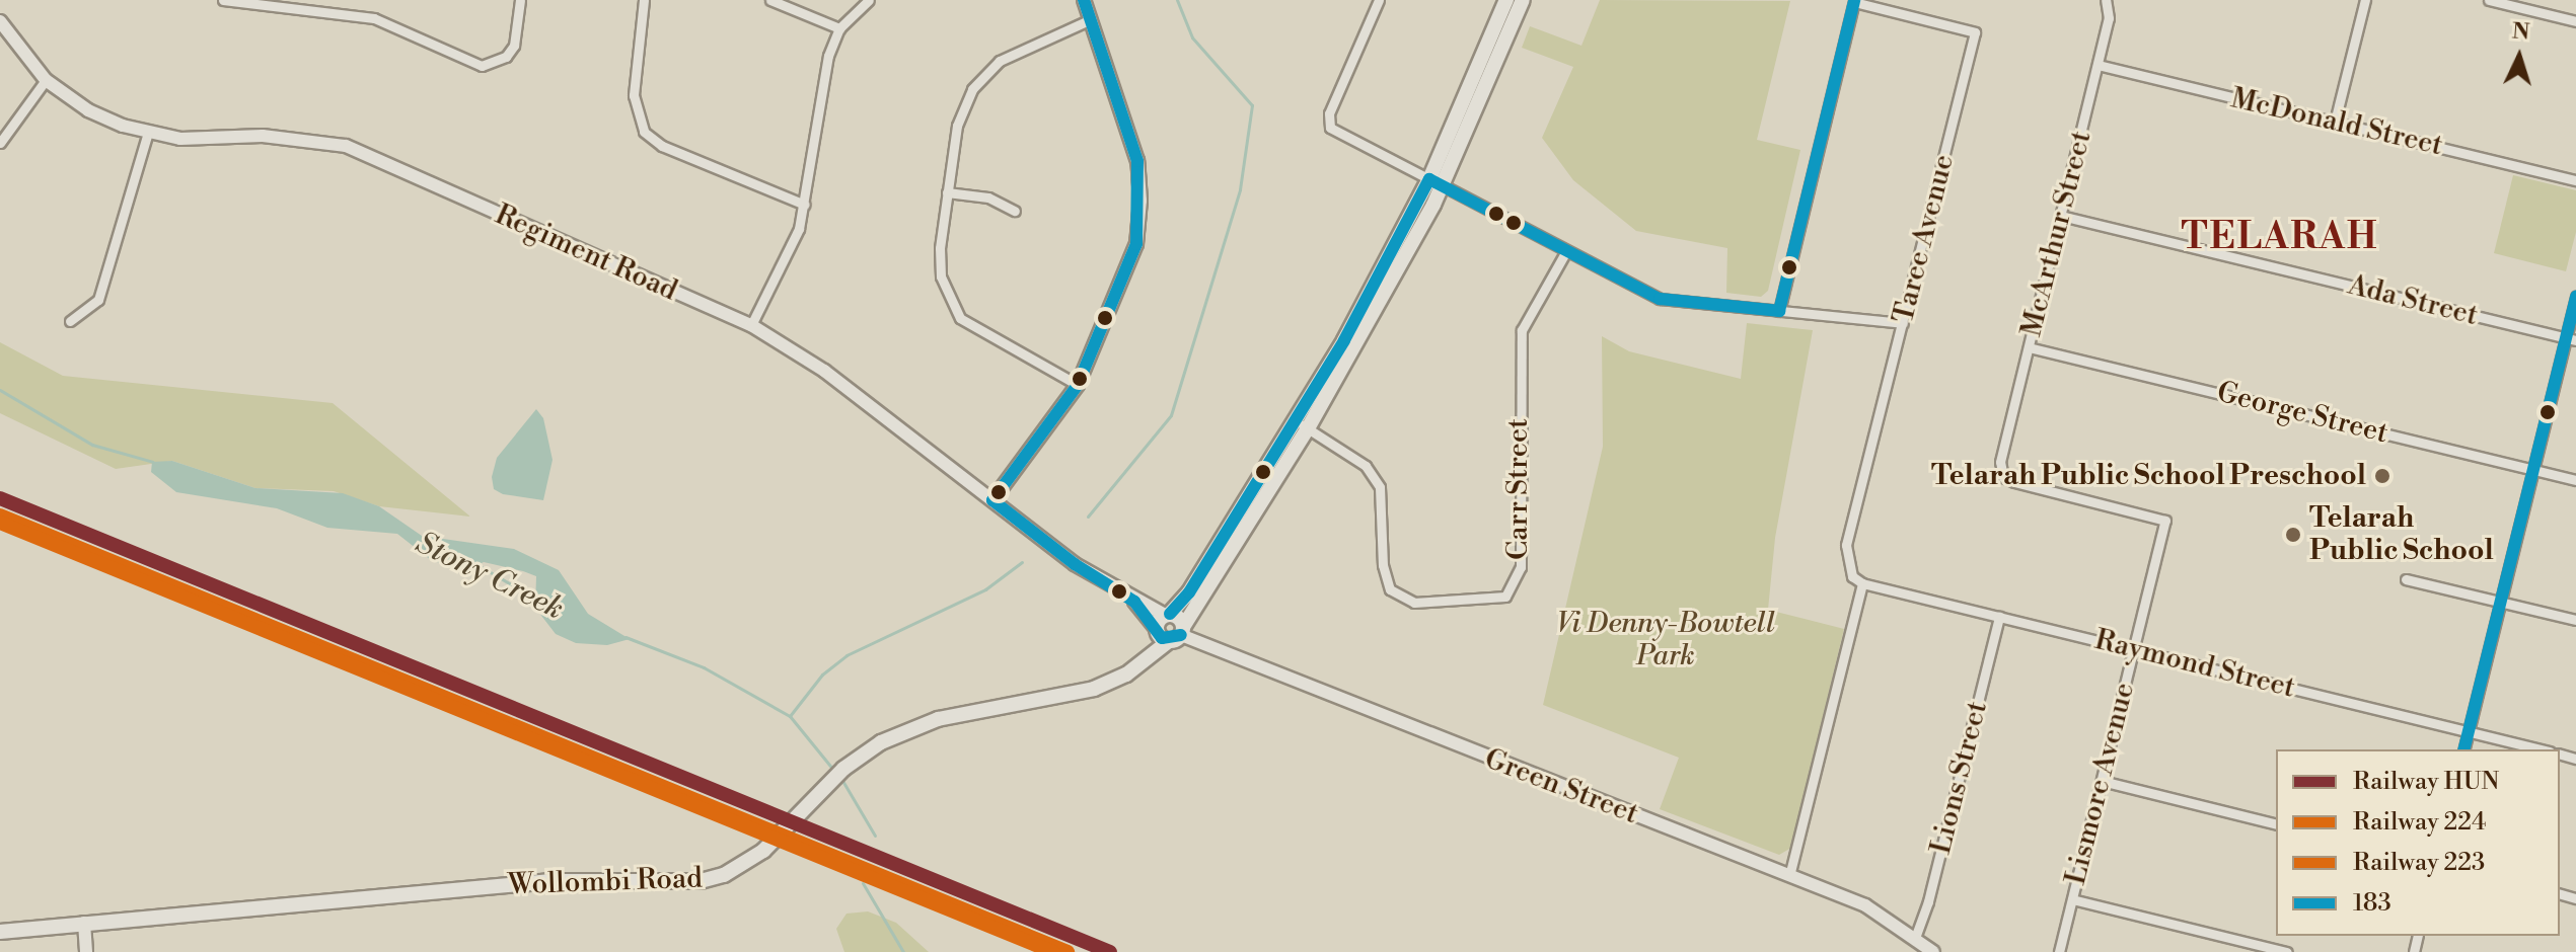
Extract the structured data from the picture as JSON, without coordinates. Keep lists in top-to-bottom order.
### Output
{
  "streets": {
    "main road": ["Wollombi Road"],
    "street": [
      "McDonald Street",
      "McArthur Street",
      "Taree Avenue",
      "Regiment Road",
      "Ada Street",
      "George Street",
      "Carr Street",
      "Raymond Street",
      "Lions Street",
      "Lismore Avenue",
      "Green Street"
    ]
  },
  "crossings": [
    ["McDonald Street", "McArthur Street"],
    ["McArthur Street", "Ada Street"],
    ["McArthur Street", "George Street"],
    ["McArthur Street", "Lismore Avenue"],
    ["Taree Avenue", "Raymond Street"],
    ["Regiment Road", "Wollombi Road"],
    ["Carr Street", "Wollombi Road"],
    ["Raymond Street", "Lions Street"],
    ["Raymond Street", "Lismore Avenue"],
    ["Lions Street", "Green Street"],
    ["Green Street", "Wollombi Road"]
  ],
  "districts": ["TELARAH"],
  "water": ["Stony Creek"],
  "parks": ["Vi Denny-Bowtell Park"],
  "places": ["Telarah Public School Preschool", "Telarah Public School"],
  "lines": [
    "transit line 183",
    "rail line HUN",
    "rail line 224",
    "rail line 223"
  ],
  "legend": [
    "Railway HUN",
    "Railway 224",
    "Railway 223",
    "183"
  ],
  "north": "top"
}
